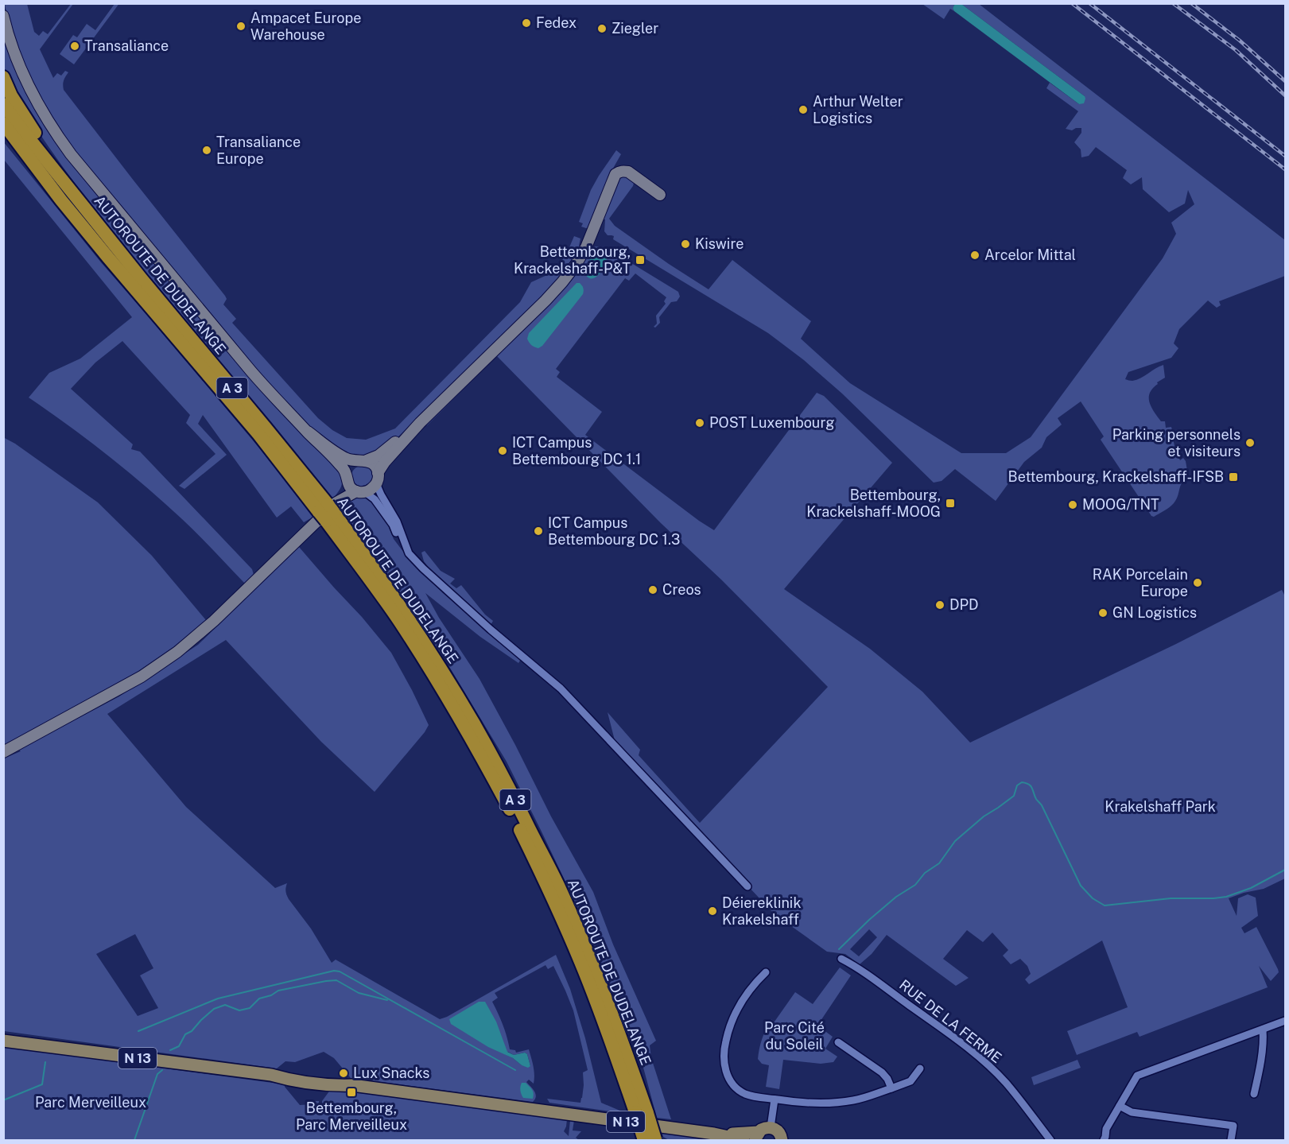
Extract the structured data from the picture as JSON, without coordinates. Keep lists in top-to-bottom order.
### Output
{
  "streets": {
    "highway": ["AUTOROUTE DE DUDELANGE", "A 3"],
    "main road": ["N 13"],
    "street": ["RUE DE LA FERME"]
  },
  "crossings": [
    ["AUTOROUTE DE DUDELANGE", "A 3"]
  ],
  "parks": ["Krakelshaff Park", "Parc Cité du Soleil", "Parc Merveilleux"],
  "places": {
    "other": [
      "Fedex",
      "Ampacet Europe Warehouse",
      "Ziegler",
      "Transaliance",
      "Arthur Welter Logistics",
      "Transaliance Europe",
      "Kiswire",
      "Arcelor Mittal",
      "POST Luxembourg",
      "Parking personnels et visiteurs",
      "ICT Campus Bettembourg DC 1.1",
      "MOOG/TNT",
      "ICT Campus Bettembourg DC 1.3",
      "RAK Porcelain Europe",
      "Creos",
      "DPD",
      "GN Logistics",
      "Déiereklinik Krakelshaff",
      "Lux Snacks"
    ],
    "transit": [
      "Bettembourg, Krackelshaff-P&T",
      "Bettembourg, Krackelshaff-IFSB",
      "Bettembourg, Krackelshaff-MOOG",
      "Bettembourg, Parc Merveilleux"
    ]
  }
}
